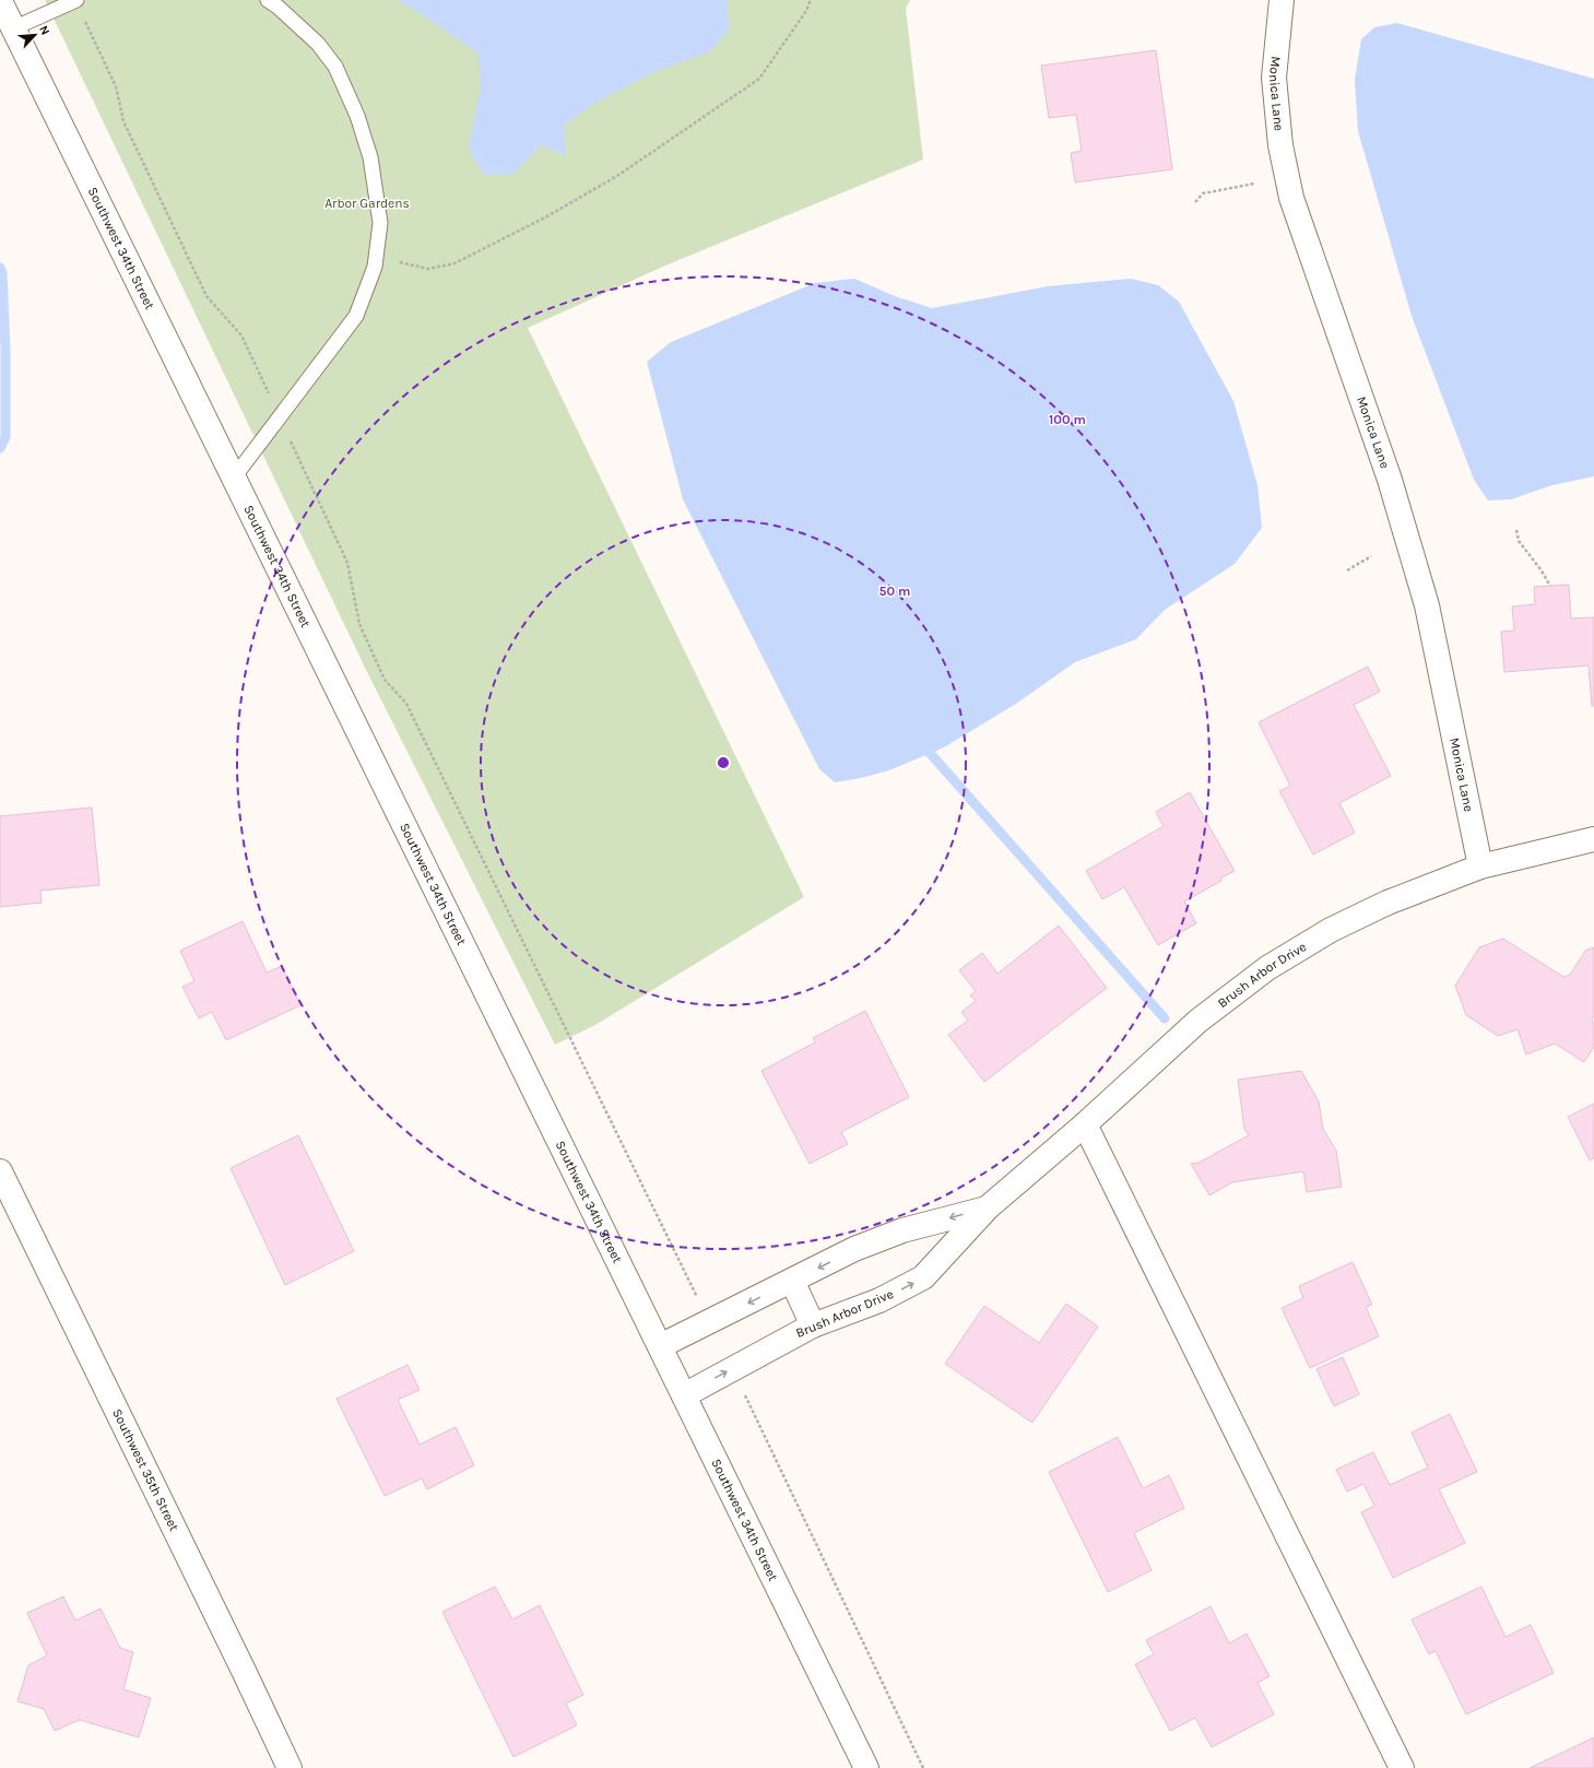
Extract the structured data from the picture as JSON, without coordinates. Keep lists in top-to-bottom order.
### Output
{
  "streets": {
    "street": [
      "Monica Lane",
      "Southwest 34th Street",
      "Brush Arbor Drive",
      "Southwest 35th Street"
    ]
  },
  "crossings": [
    ["Monica Lane", "Brush Arbor Drive"],
    ["Southwest 34th Street", "Brush Arbor Drive"]
  ],
  "parks": ["Arbor Gardens"],
  "north": "top right",
  "rings": ["100 m", "50 m"]
}
